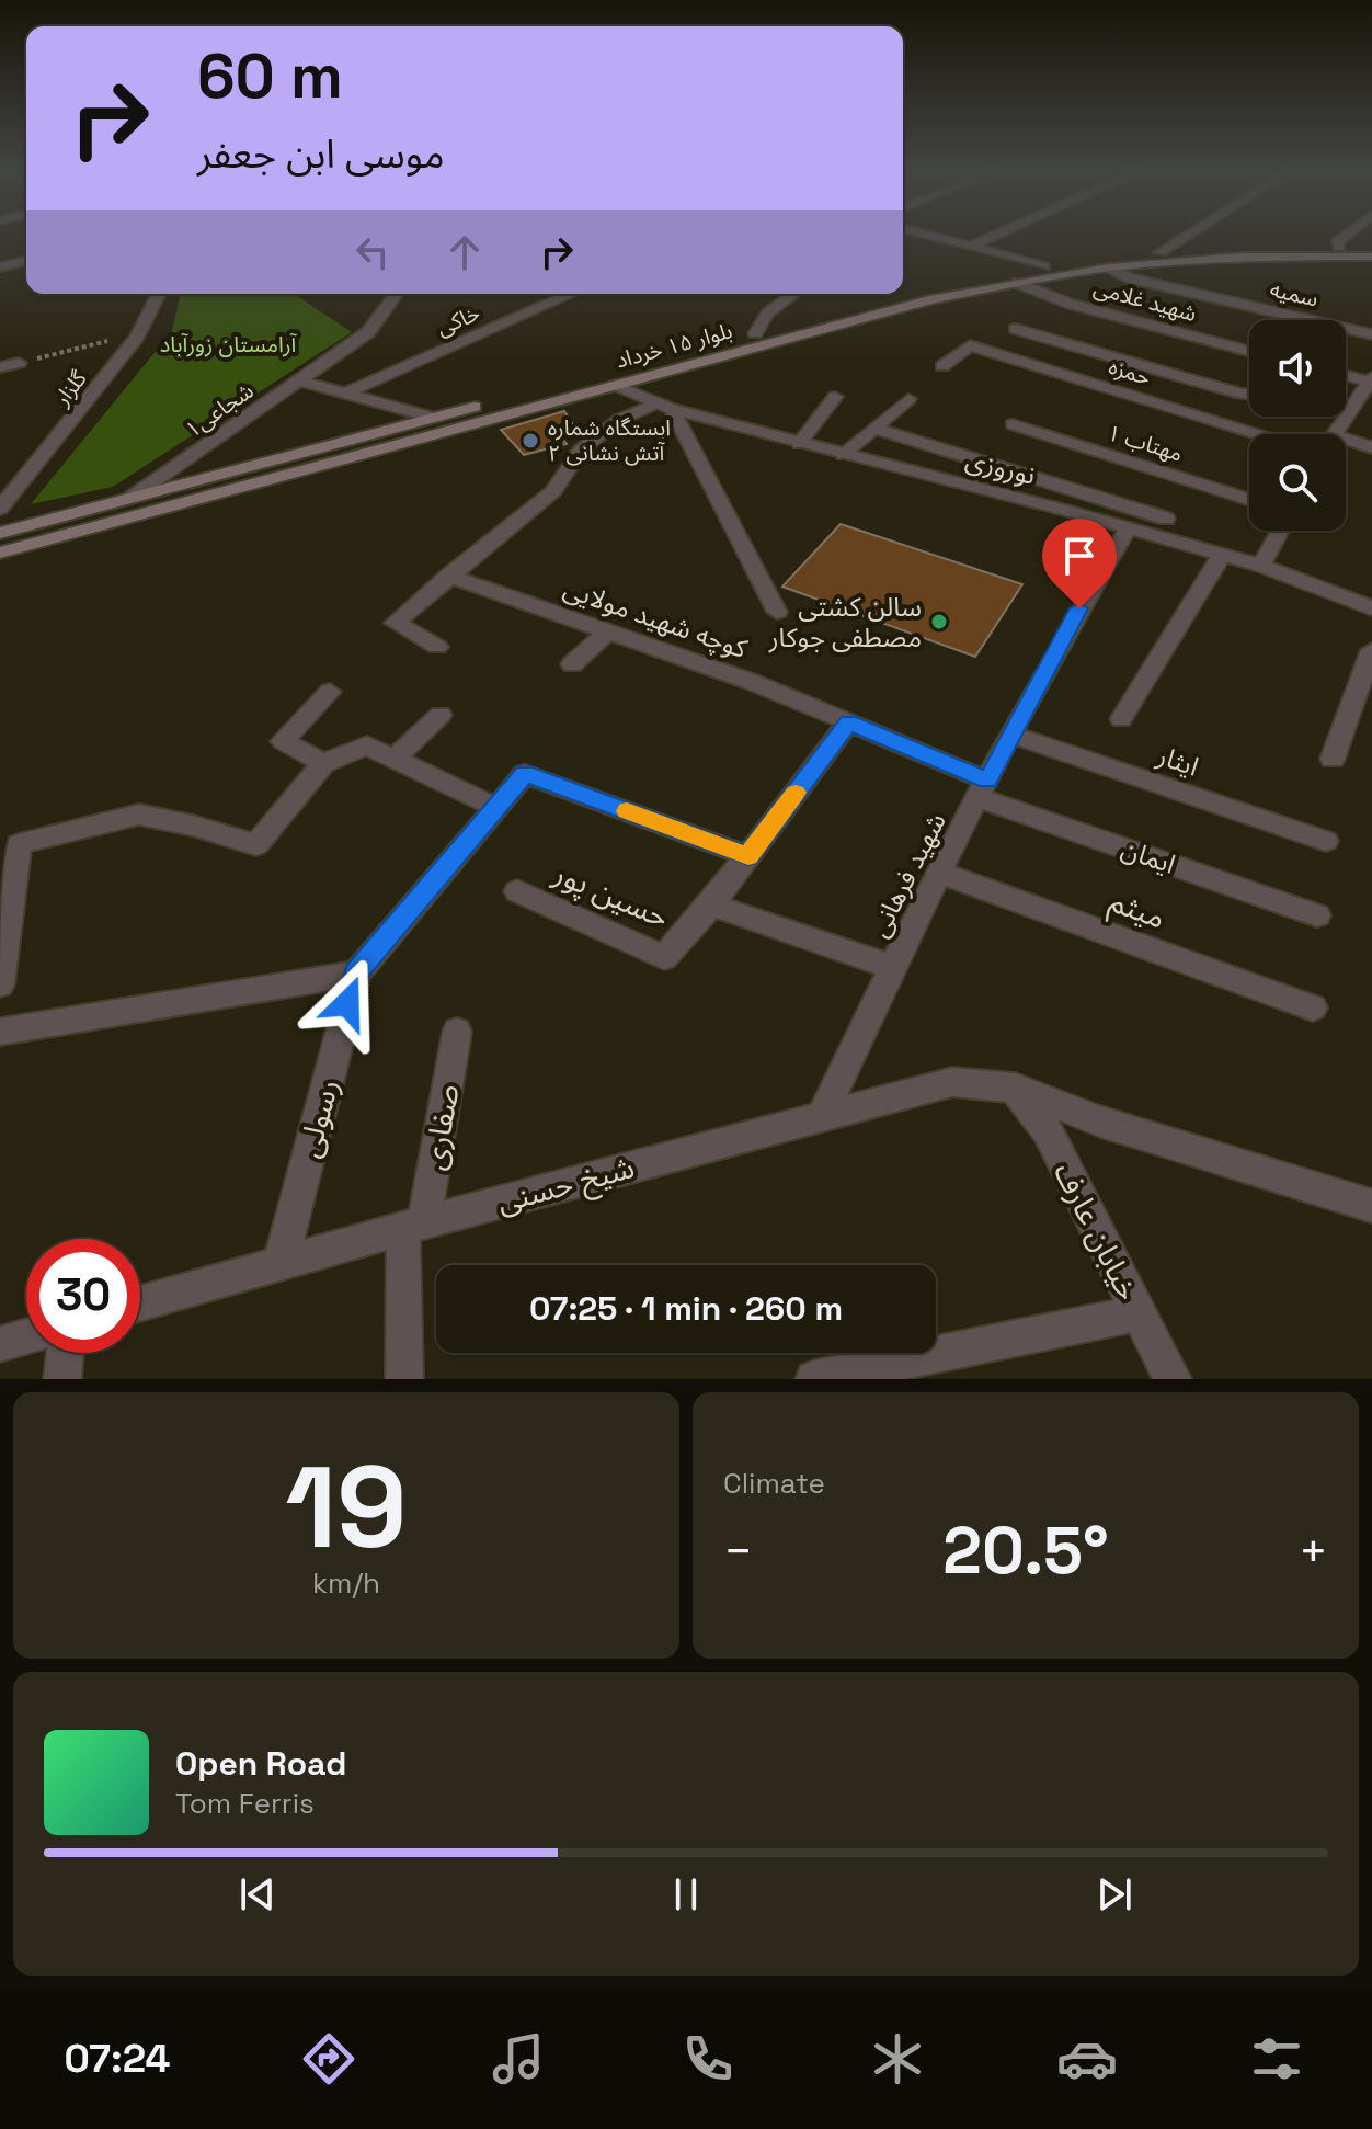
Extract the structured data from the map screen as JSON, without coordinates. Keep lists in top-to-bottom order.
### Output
{
  "streets": {
    "main road": ["بلوار ۱۵ خرداد"],
    "street": [
      "سمیه",
      "شهید غلامی",
      "خاکی",
      "حمزه",
      "گلزار",
      "شجاعی۱",
      "مهتاب ۱",
      "نوروزی",
      "کوچه شهید مولایی",
      "ایثار",
      "ایمان",
      "شهید فرهانی",
      "حسین پور",
      "میثم",
      "رسولی",
      "صفاری",
      "شیخ حسنی",
      "خیابان عارف"
    ]
  },
  "crossings": [
    ["سمیه", "بلوار ۱۵ خرداد"],
    ["شهید غلامی", "بلوار ۱۵ خرداد"],
    ["بلوار ۱۵ خرداد", "شجاعی۱"],
    ["بلوار ۱۵ خرداد", "نوروزی"],
    ["نوروزی", "شهید فرهانی"],
    ["کوچه شهید مولایی", "ایمان"],
    ["کوچه شهید مولایی", "شهید فرهانی"],
    ["کوچه شهید مولایی", "حسین پور"],
    ["ایثار", "شهید فرهانی"],
    ["ایمان", "شهید فرهانی"],
    ["شهید فرهانی", "حسین پور"],
    ["شهید فرهانی", "میثم"],
    ["شهید فرهانی", "شیخ حسنی"],
    ["رسولی", "شیخ حسنی"],
    ["صفاری", "شیخ حسنی"],
    ["شیخ حسنی", "خیابان عارف"]
  ],
  "parks": ["آرامستان زورآباد"],
  "places": ["ایستگاه شماره ۲ آتش نشانی", "سالن کشتی مصطفی جوکار"],
  "page": {
    "turn": ["60 m", "موسی ابن جعفر"],
    "limit": "30",
    "trip": "07:25 · 1 min · 260 m",
    "tile": [
      ["19", "km/h"],
      "Climate"
    ],
    "heat": ["−", "20.5°", "+"],
    "song": ["Open Road", "Tom Ferris"],
    "tabs": "07:24"
  }
}
